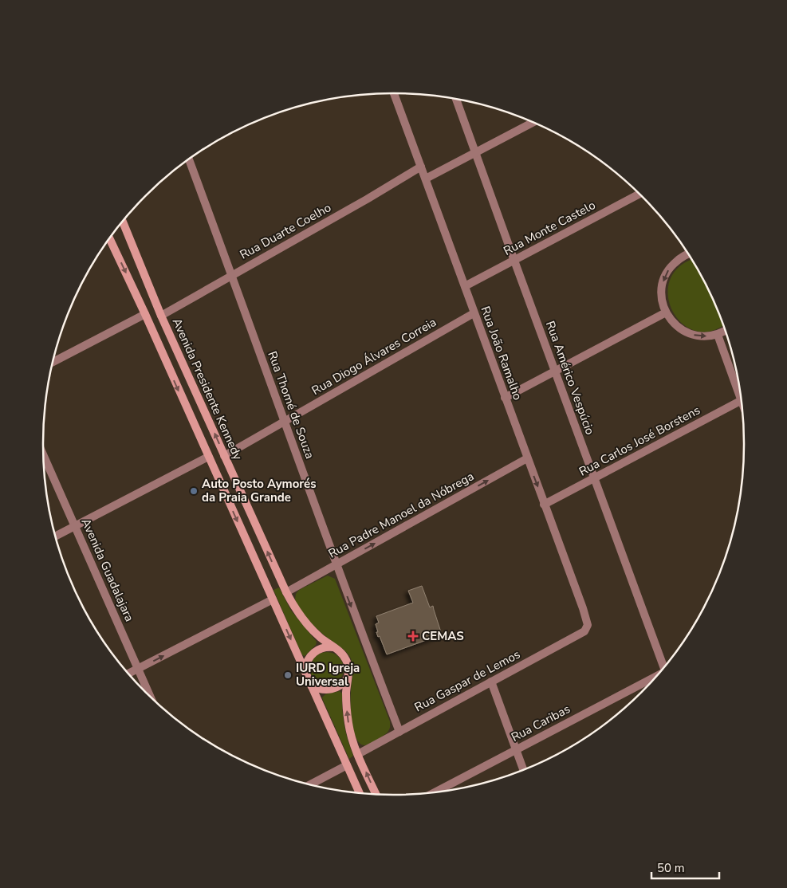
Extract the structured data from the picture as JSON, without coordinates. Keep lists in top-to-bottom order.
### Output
{
  "streets": {
    "main road": ["Avenida Presidente Kennedy"],
    "street": [
      "Rua Monte Castelo",
      "Rua Duarte Coelho",
      "Rua João Ramalho",
      "Rua Diogo Álvares Correia",
      "Rua Américo Vespúcio",
      "Rua Thomé de Souza",
      "Rua Carlos José Borstens",
      "Rua Padre Manoel da Nóbrega",
      "Avenida Guadalajara",
      "Rua Gaspar de Lemos",
      "Rua Caribas"
    ]
  },
  "crossings": [
    ["Rua Monte Castelo", "Rua João Ramalho"],
    ["Rua Monte Castelo", "Rua Américo Vespúcio"],
    ["Rua Duarte Coelho", "Rua João Ramalho"],
    ["Rua Duarte Coelho", "Avenida Presidente Kennedy"],
    ["Rua Duarte Coelho", "Rua Thomé de Souza"],
    ["Rua João Ramalho", "Rua Diogo Álvares Correia"],
    ["Rua João Ramalho", "Rua Carlos José Borstens"],
    ["Rua João Ramalho", "Rua Padre Manoel da Nóbrega"],
    ["Rua João Ramalho", "Rua Gaspar de Lemos"],
    ["Rua Diogo Álvares Correia", "Avenida Presidente Kennedy"],
    ["Rua Diogo Álvares Correia", "Rua Thomé de Souza"],
    ["Rua Américo Vespúcio", "Rua Carlos José Borstens"],
    ["Avenida Presidente Kennedy", "Rua Padre Manoel da Nóbrega"],
    ["Avenida Presidente Kennedy", "Rua Gaspar de Lemos"],
    ["Rua Thomé de Souza", "Rua Padre Manoel da Nóbrega"],
    ["Rua Thomé de Souza", "Rua Gaspar de Lemos"]
  ],
  "one_way": ["Rua Padre Manoel da Nóbrega"],
  "places": {
    "other": ["Auto Posto Aymorés da Praia Grande", "IURD Igreja Universal"],
    "health": ["CEMAS"]
  },
  "scale_bar": "50 m"
}
